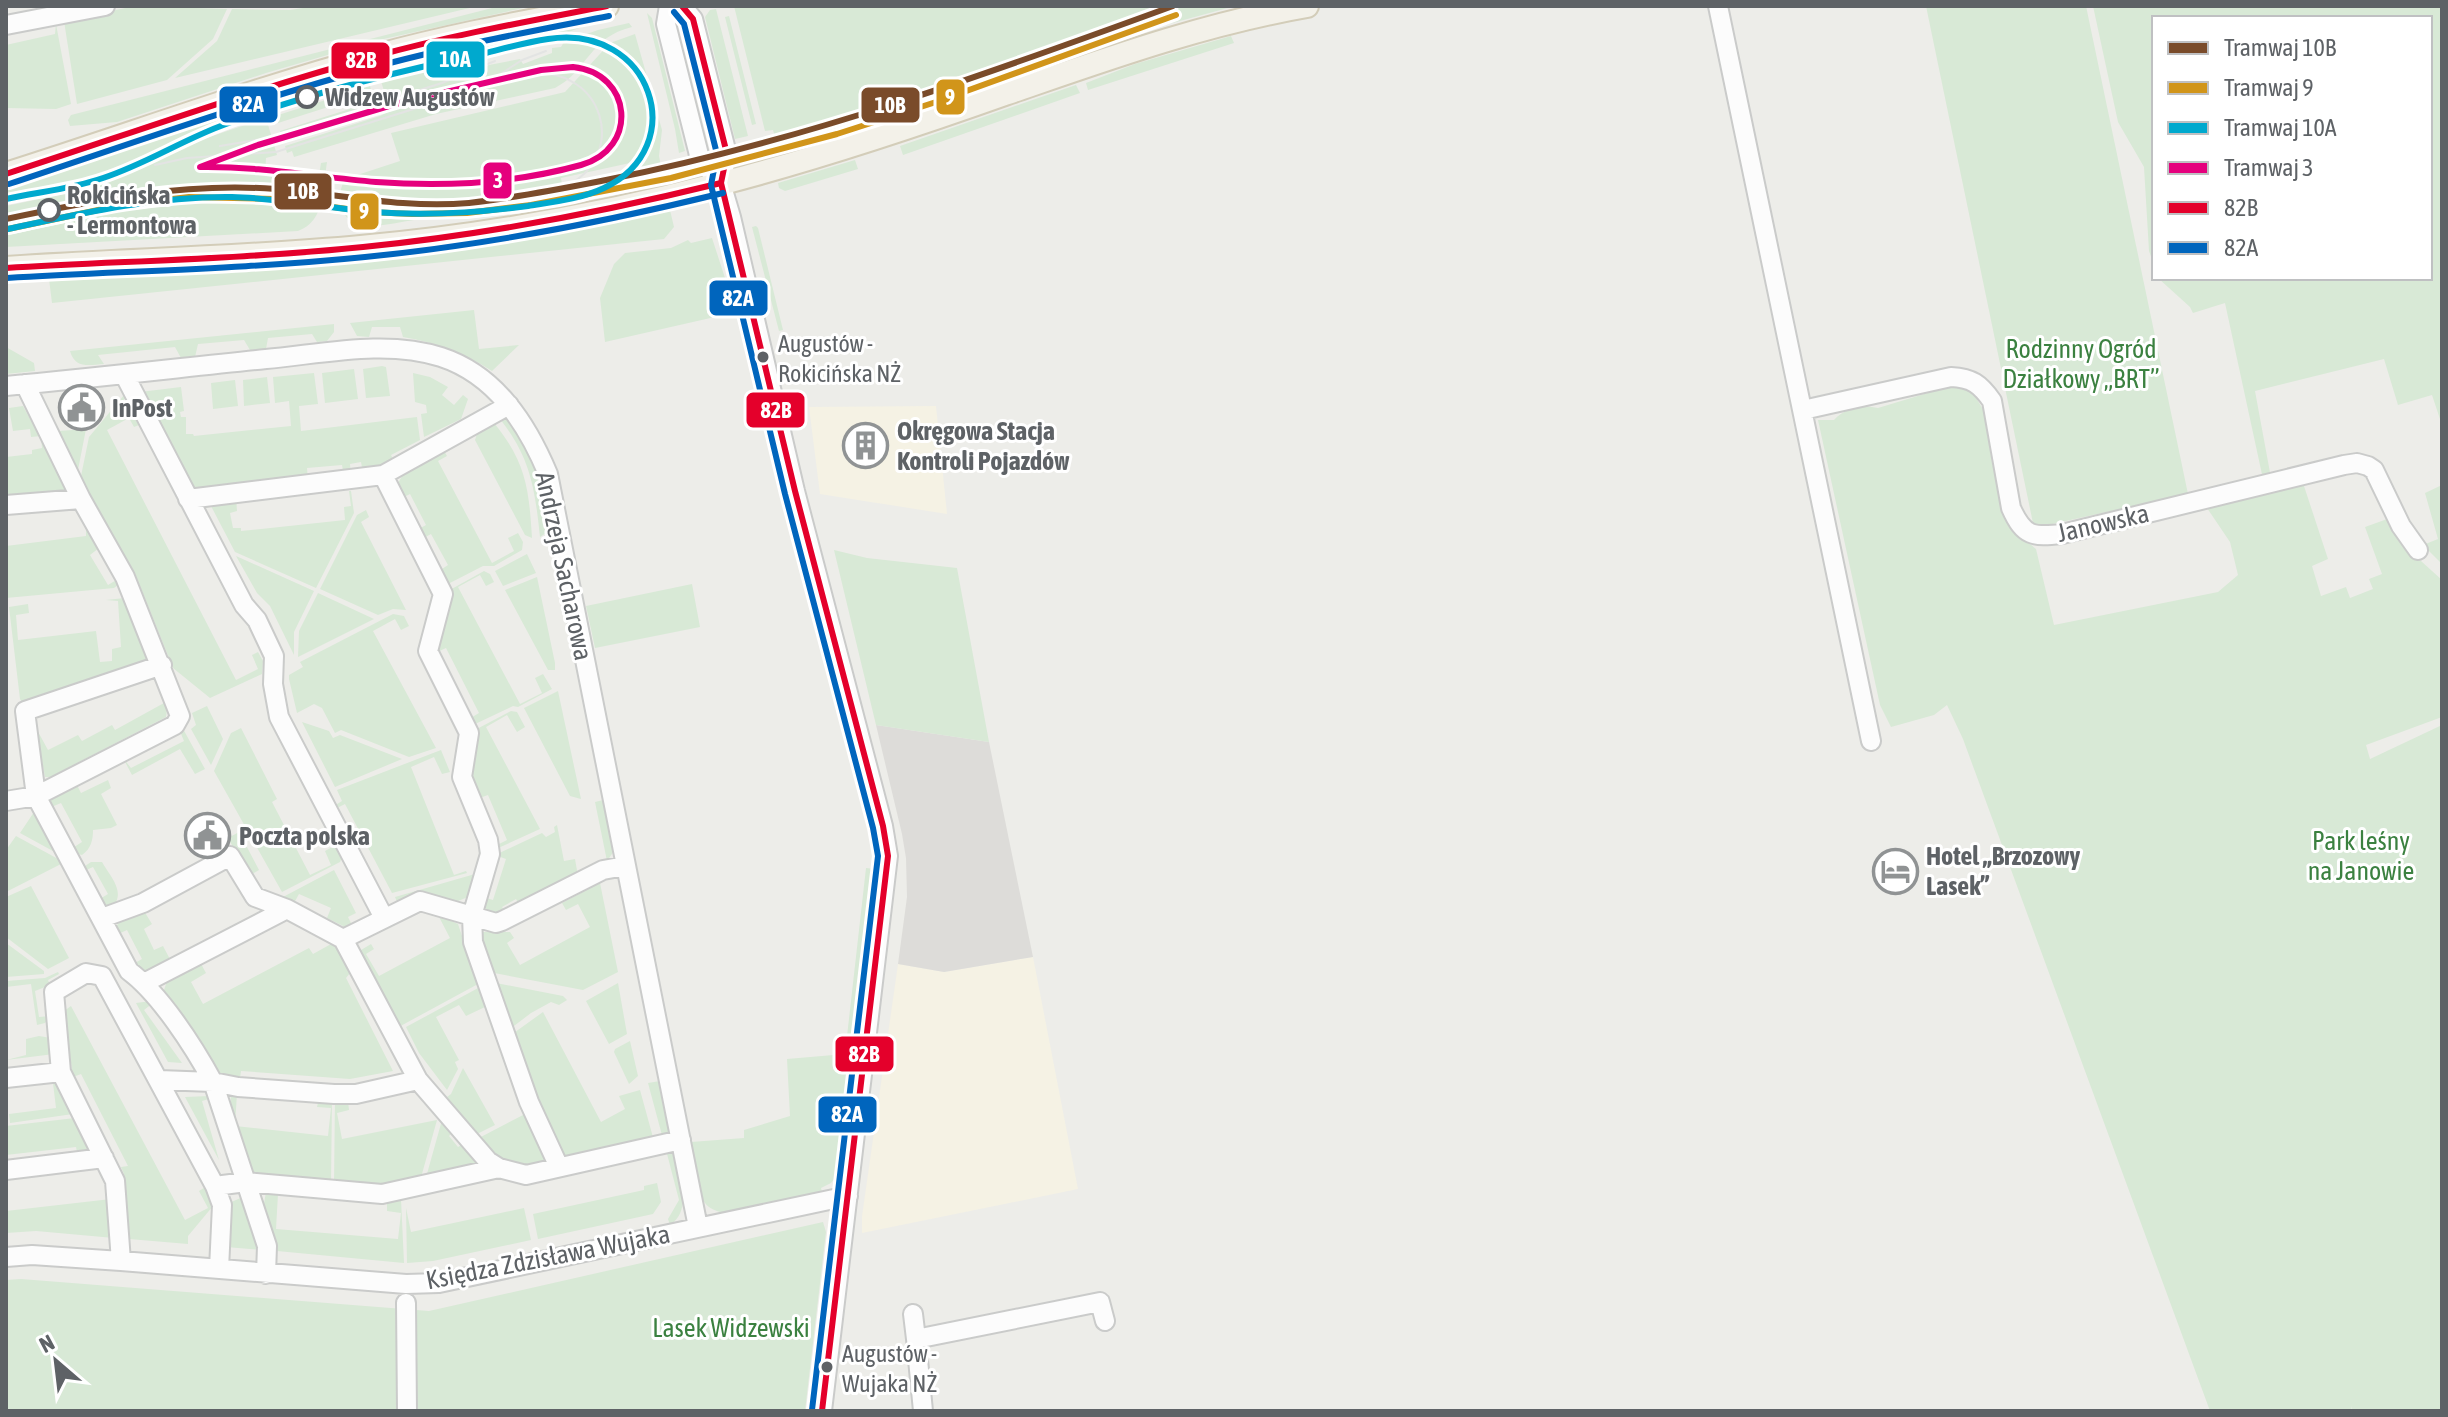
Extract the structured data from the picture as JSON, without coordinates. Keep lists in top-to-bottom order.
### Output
{
  "streets": {
    "street": ["Janowska", "Andrzeja Sacharowa", "Księdza Zdzisława Wujaka"]
  },
  "crossings": [
    ["Andrzeja Sacharowa", "Księdza Zdzisława Wujaka"]
  ],
  "parks": ["Rodzinny Ogród Działkowy „BRT”", "Park leśny na Janowie", "Lasek Widzewski"],
  "places": {
    "other": [
      "Widzew Augustów",
      "Rokicińska - Lermontowa",
      "Augustów - Rokicińska NŻ",
      "Augustów - Wujaka NŻ"
    ],
    "public building": ["InPost", "Poczta polska"],
    "building": ["Okręgowa Stacja Kontroli Pojazdów"],
    "hotel": ["Hotel „Brzozowy Lasek”"]
  },
  "lines": [
    "tram line 10B",
    "transit line 82B",
    "transit line 82A",
    "tram line 9",
    "tram line 10A",
    "tram line 3"
  ],
  "legend": [
    "Tramwaj 10B",
    "Tramwaj 9",
    "Tramwaj 10A",
    "Tramwaj 3",
    "82B",
    "82A"
  ],
  "north": "top left"
}
